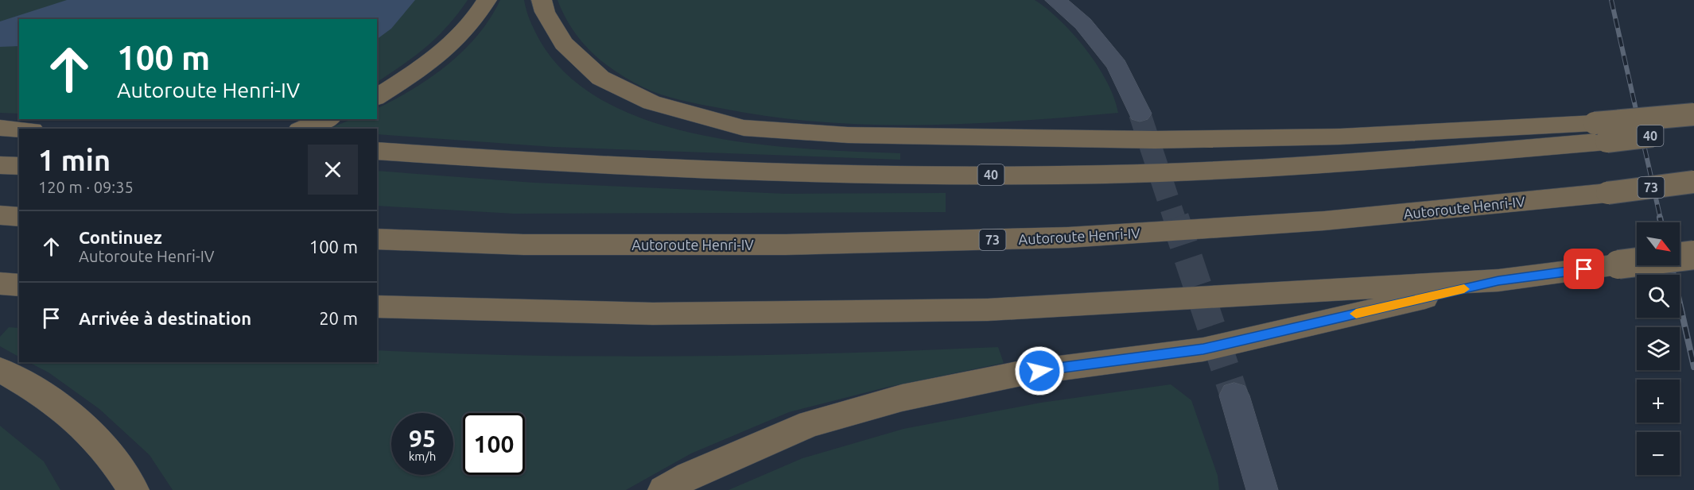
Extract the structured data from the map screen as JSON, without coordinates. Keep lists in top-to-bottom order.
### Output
{
  "streets": {
    "highway": ["40", "73", "Autoroute Henri-IV"]
  },
  "north": "bottom right",
  "page": {
    "turn": ["100 m", "Autoroute Henri-IV"],
    "heading": ["1 min", "120 m · 09:35"],
    "list": [
      {
        "name": "Continuez",
        "note": "Autoroute Henri-IV",
        "value": "100 m"
      },
      {
        "name": "Arrivée à destination",
        "value": "20 m"
      }
    ],
    "map_buttons": ["+", "−"],
    "speed": "95 km/h",
    "limit": "100"
  }
}
